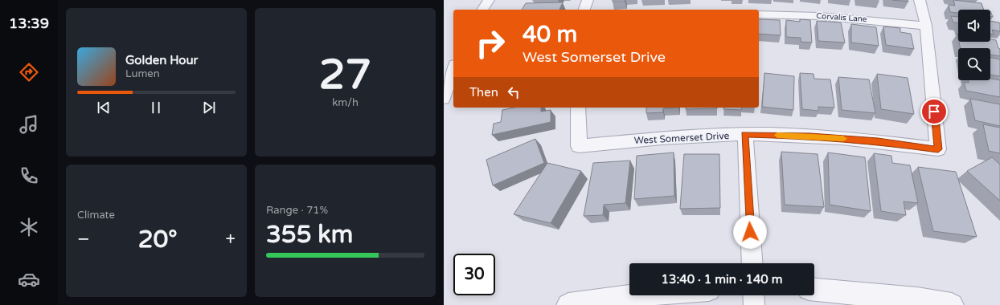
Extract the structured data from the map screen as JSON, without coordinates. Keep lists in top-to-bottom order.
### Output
{
  "streets": {
    "street": ["Corvalis Lane", "West Somerset Drive"]
  },
  "crossings": [
    ["Corvalis Lane", "West Somerset Drive"]
  ],
  "page": {
    "tabs": "13:39",
    "tile": [
      ["27", "km/h"],
      "Climate",
      ["Range · 71%", "355 km"]
    ],
    "turn": ["40 m", "West Somerset Drive"],
    "song": ["Golden Hour", "Lumen"],
    "then": "Then",
    "heat": ["−", "20°", "+"],
    "limit": "30",
    "trip": "13:40 · 1 min · 140 m"
  }
}
